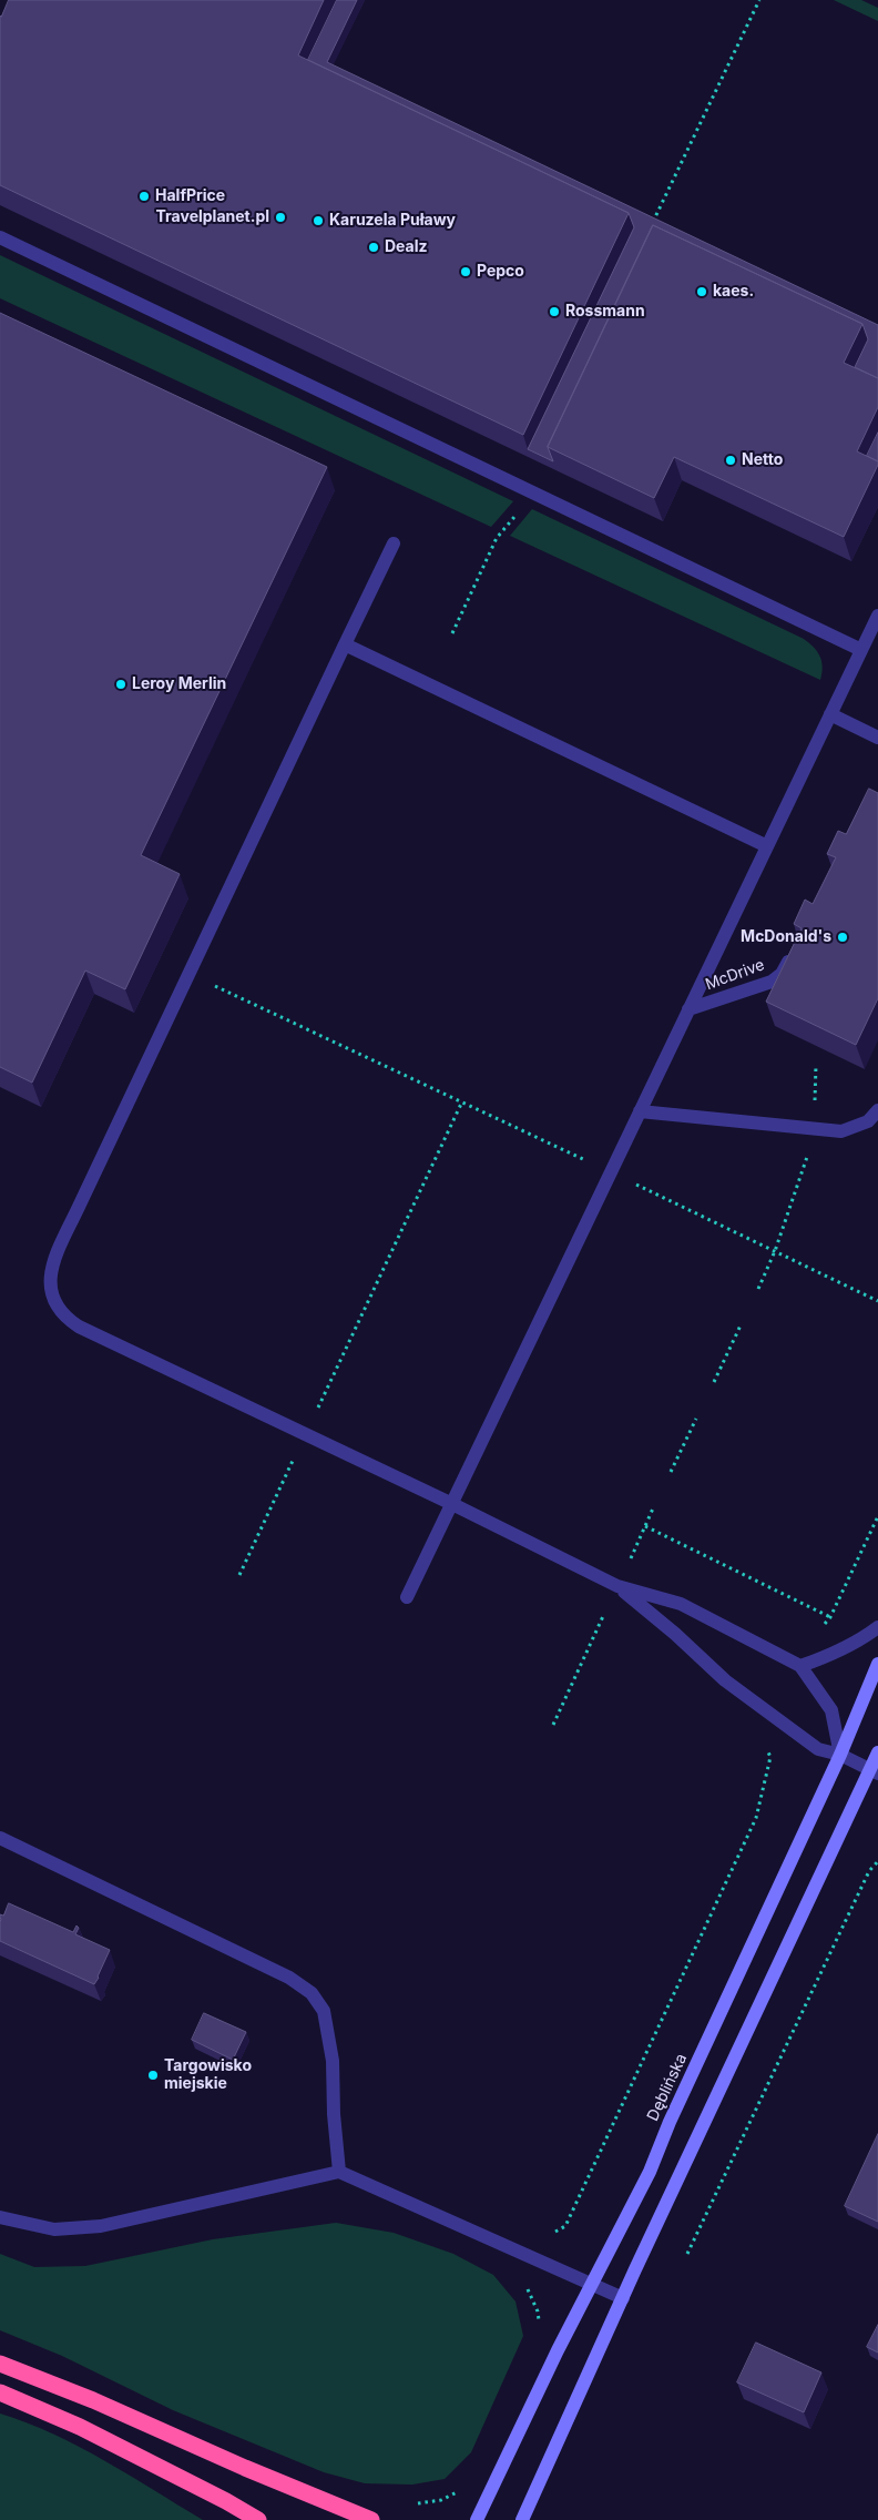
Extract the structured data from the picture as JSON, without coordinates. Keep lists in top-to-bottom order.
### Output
{
  "streets": {
    "main road": ["Dęblińska"],
    "lane": ["McDrive"]
  },
  "places": [
    "HalfPrice",
    "Travelplanet.pl",
    "Karuzela Puławy",
    "Dealz",
    "Pepco",
    "kaes.",
    "Rossmann",
    "Netto",
    "Leroy Merlin",
    "McDonald's",
    "Targowisko miejskie"
  ]
}
